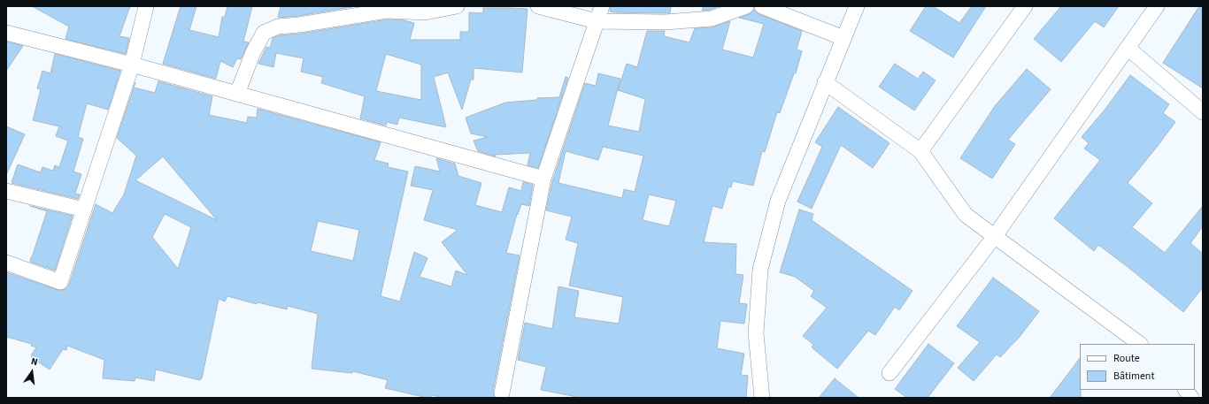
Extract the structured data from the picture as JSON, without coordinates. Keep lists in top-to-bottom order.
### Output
{
  "legend": ["Route", "Bâtiment"],
  "north": "top"
}
